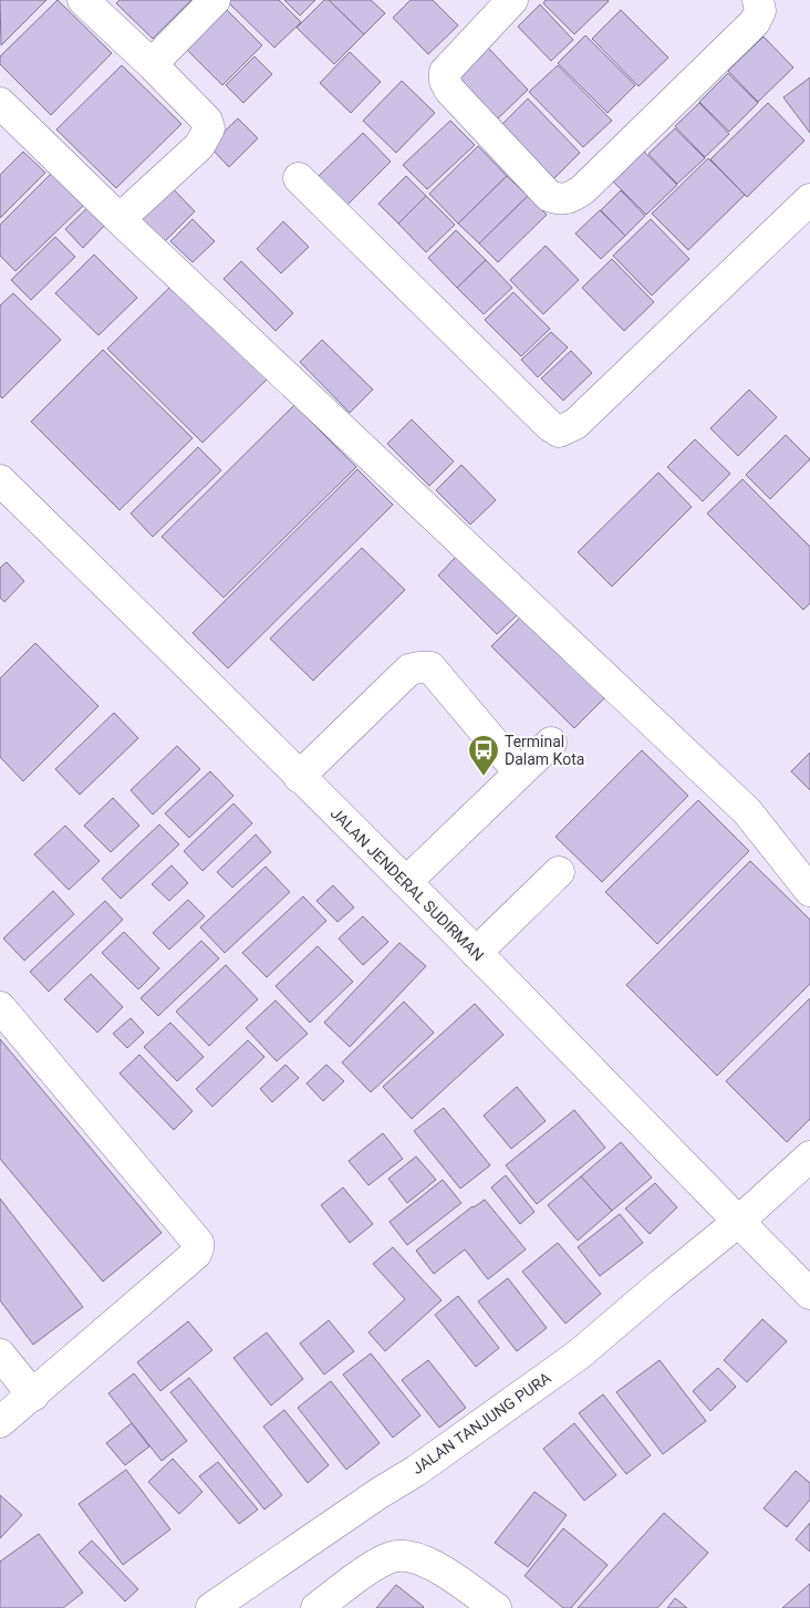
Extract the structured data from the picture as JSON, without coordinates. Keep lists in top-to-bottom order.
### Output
{
  "streets": {
    "street": ["JALAN JENDERAL SUDIRMAN", "JALAN TANJUNG PURA"]
  },
  "crossings": [
    ["JALAN JENDERAL SUDIRMAN", "JALAN TANJUNG PURA"]
  ],
  "places": {
    "bus stop": ["Terminal Dalam Kota"]
  }
}
